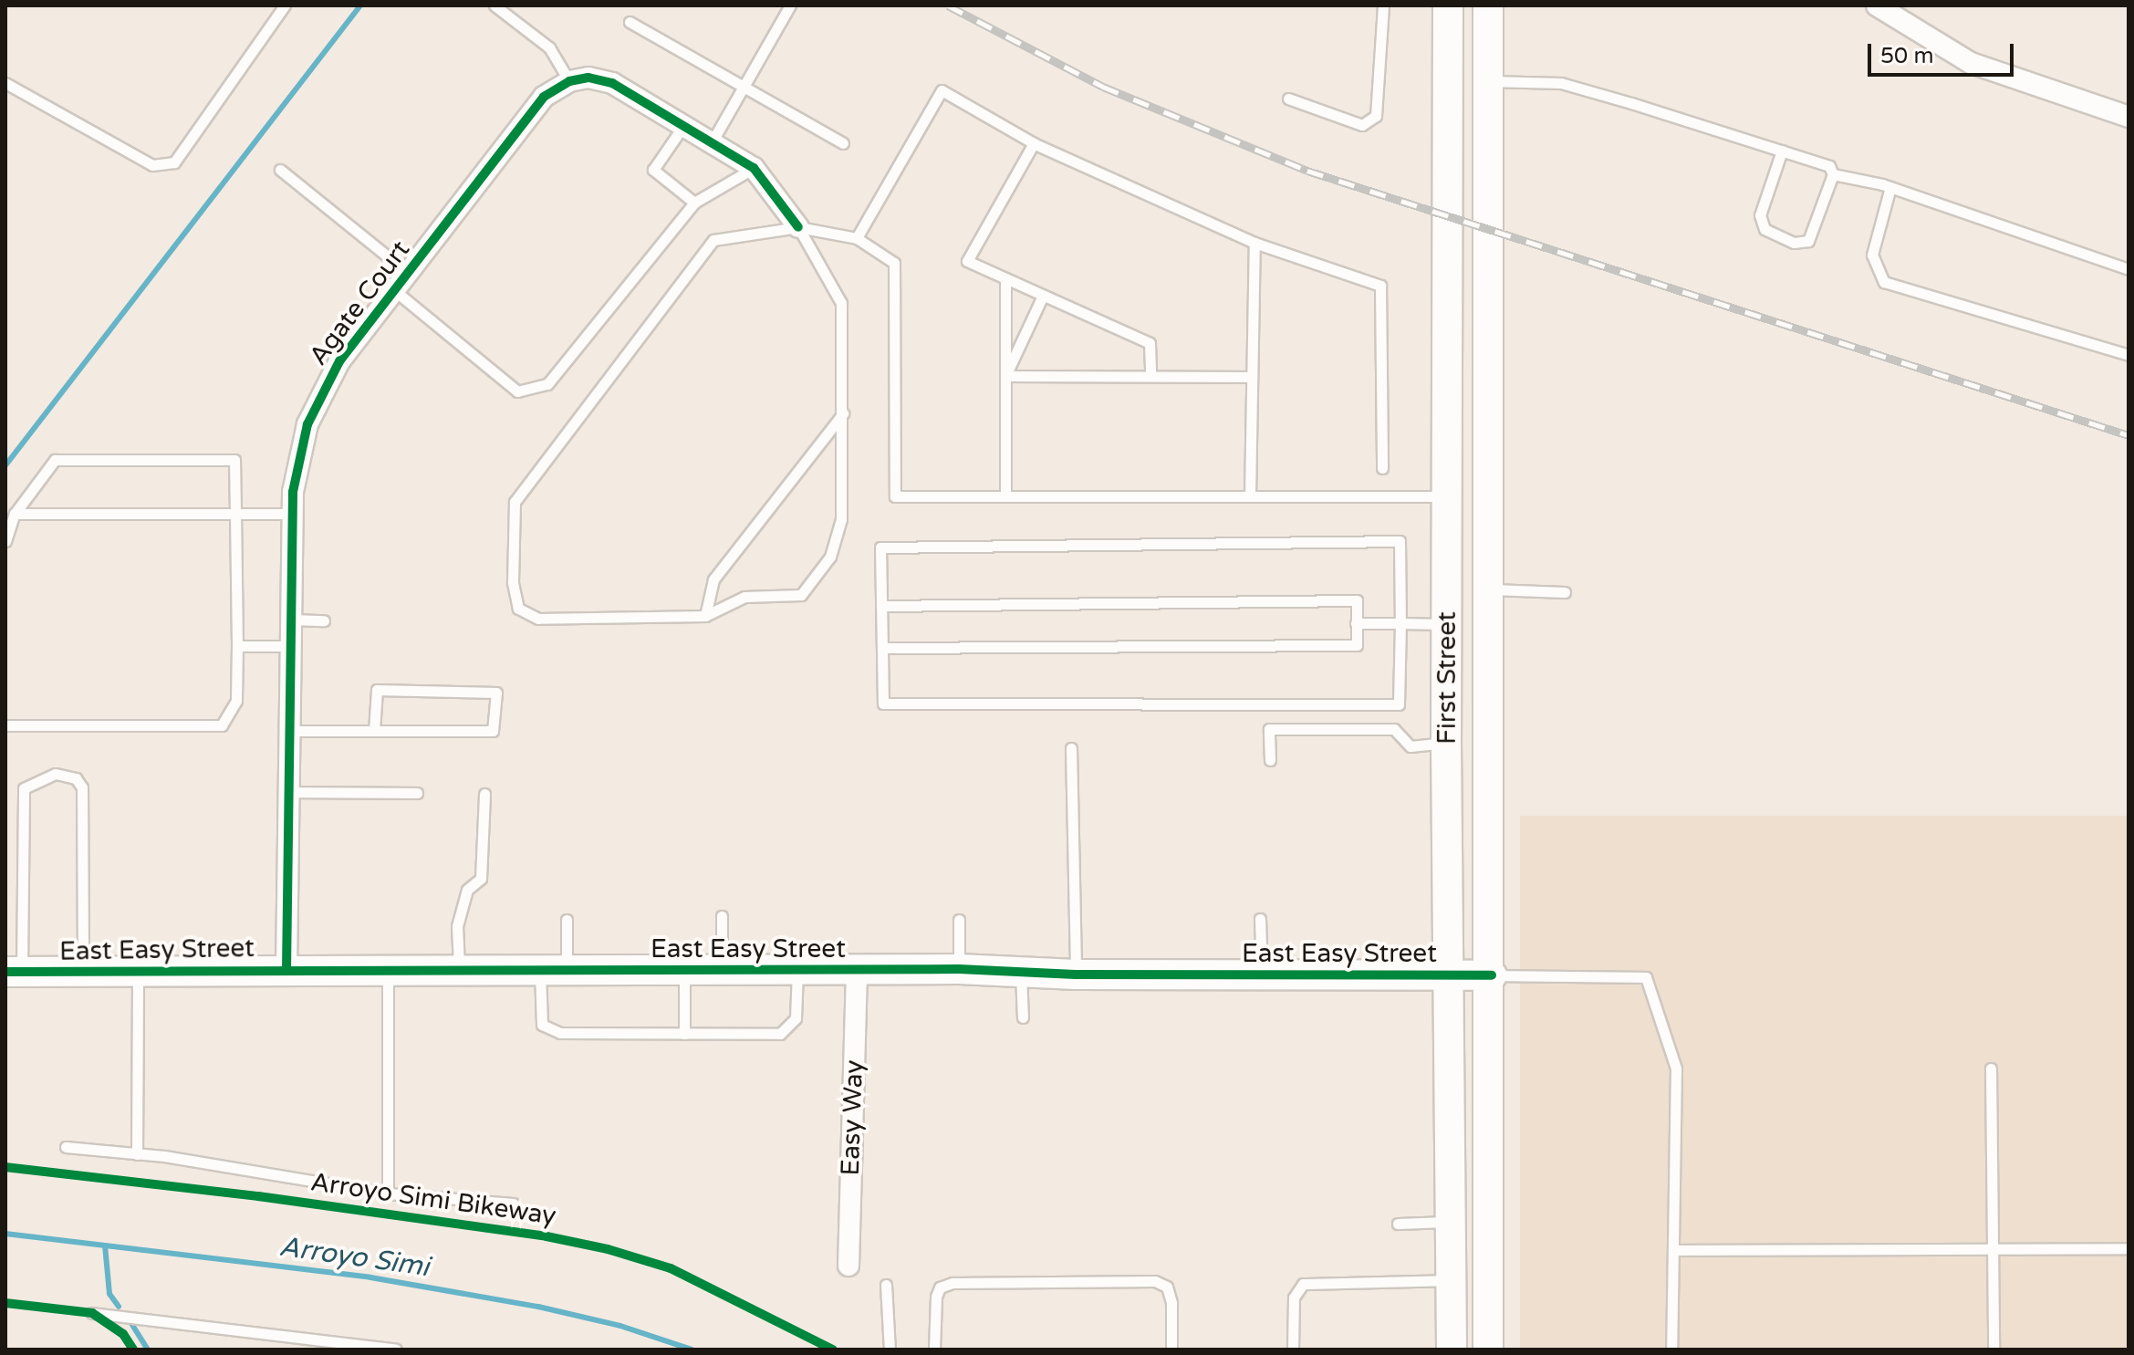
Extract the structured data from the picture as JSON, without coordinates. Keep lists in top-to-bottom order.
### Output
{
  "streets": {
    "main road": ["First Street", "East Easy Street"],
    "street": ["Agate Court", "Easy Way"],
    "cycle path": ["Arroyo Simi Bikeway"]
  },
  "crossings": [
    ["Agate Court", "East Easy Street"],
    ["First Street", "East Easy Street"],
    ["East Easy Street", "Easy Way"]
  ],
  "water": ["Arroyo Simi"],
  "scale_bar": "50 m"
}
